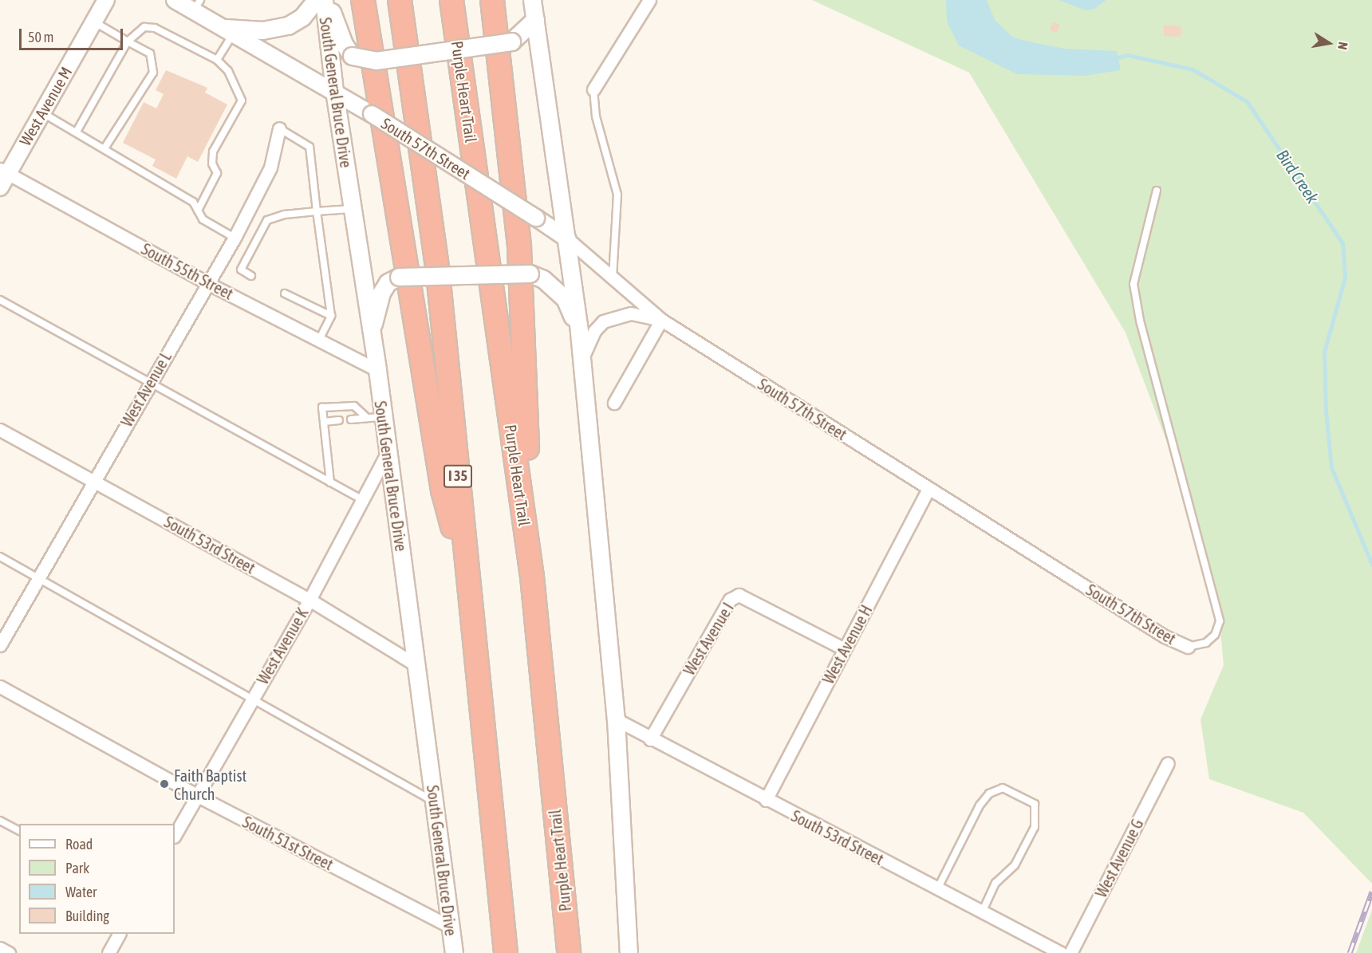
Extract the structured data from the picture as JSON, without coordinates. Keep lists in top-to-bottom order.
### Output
{
  "streets": {
    "highway": ["Purple Heart Trail", "I 35"],
    "main road": ["South General Bruce Drive"],
    "street": [
      "West Avenue M",
      "South 57th Street",
      "South 55th Street",
      "West Avenue L",
      "South 53rd Street",
      "West Avenue I",
      "West Avenue H",
      "West Avenue K",
      "South 51st Street",
      "West Avenue G"
    ]
  },
  "crossings": [
    ["South General Bruce Drive", "South 57th Street"],
    ["South General Bruce Drive", "South 55th Street"],
    ["South General Bruce Drive", "South 53rd Street"],
    ["South General Bruce Drive", "West Avenue K"],
    ["South General Bruce Drive", "South 51st Street"],
    ["West Avenue M", "South 55th Street"],
    ["South 57th Street", "West Avenue H"],
    ["South 55th Street", "West Avenue L"],
    ["West Avenue L", "South 53rd Street"],
    ["South 53rd Street", "West Avenue I"],
    ["South 53rd Street", "West Avenue H"],
    ["South 53rd Street", "West Avenue K"],
    ["West Avenue I", "West Avenue H"],
    ["West Avenue K", "South 51st Street"]
  ],
  "water": ["Bird Creek"],
  "places": ["Faith Baptist Church"],
  "legend": [
    "Road",
    "Park",
    "Water",
    "Building"
  ],
  "scale_bar": "50 m",
  "north": "right"
}
